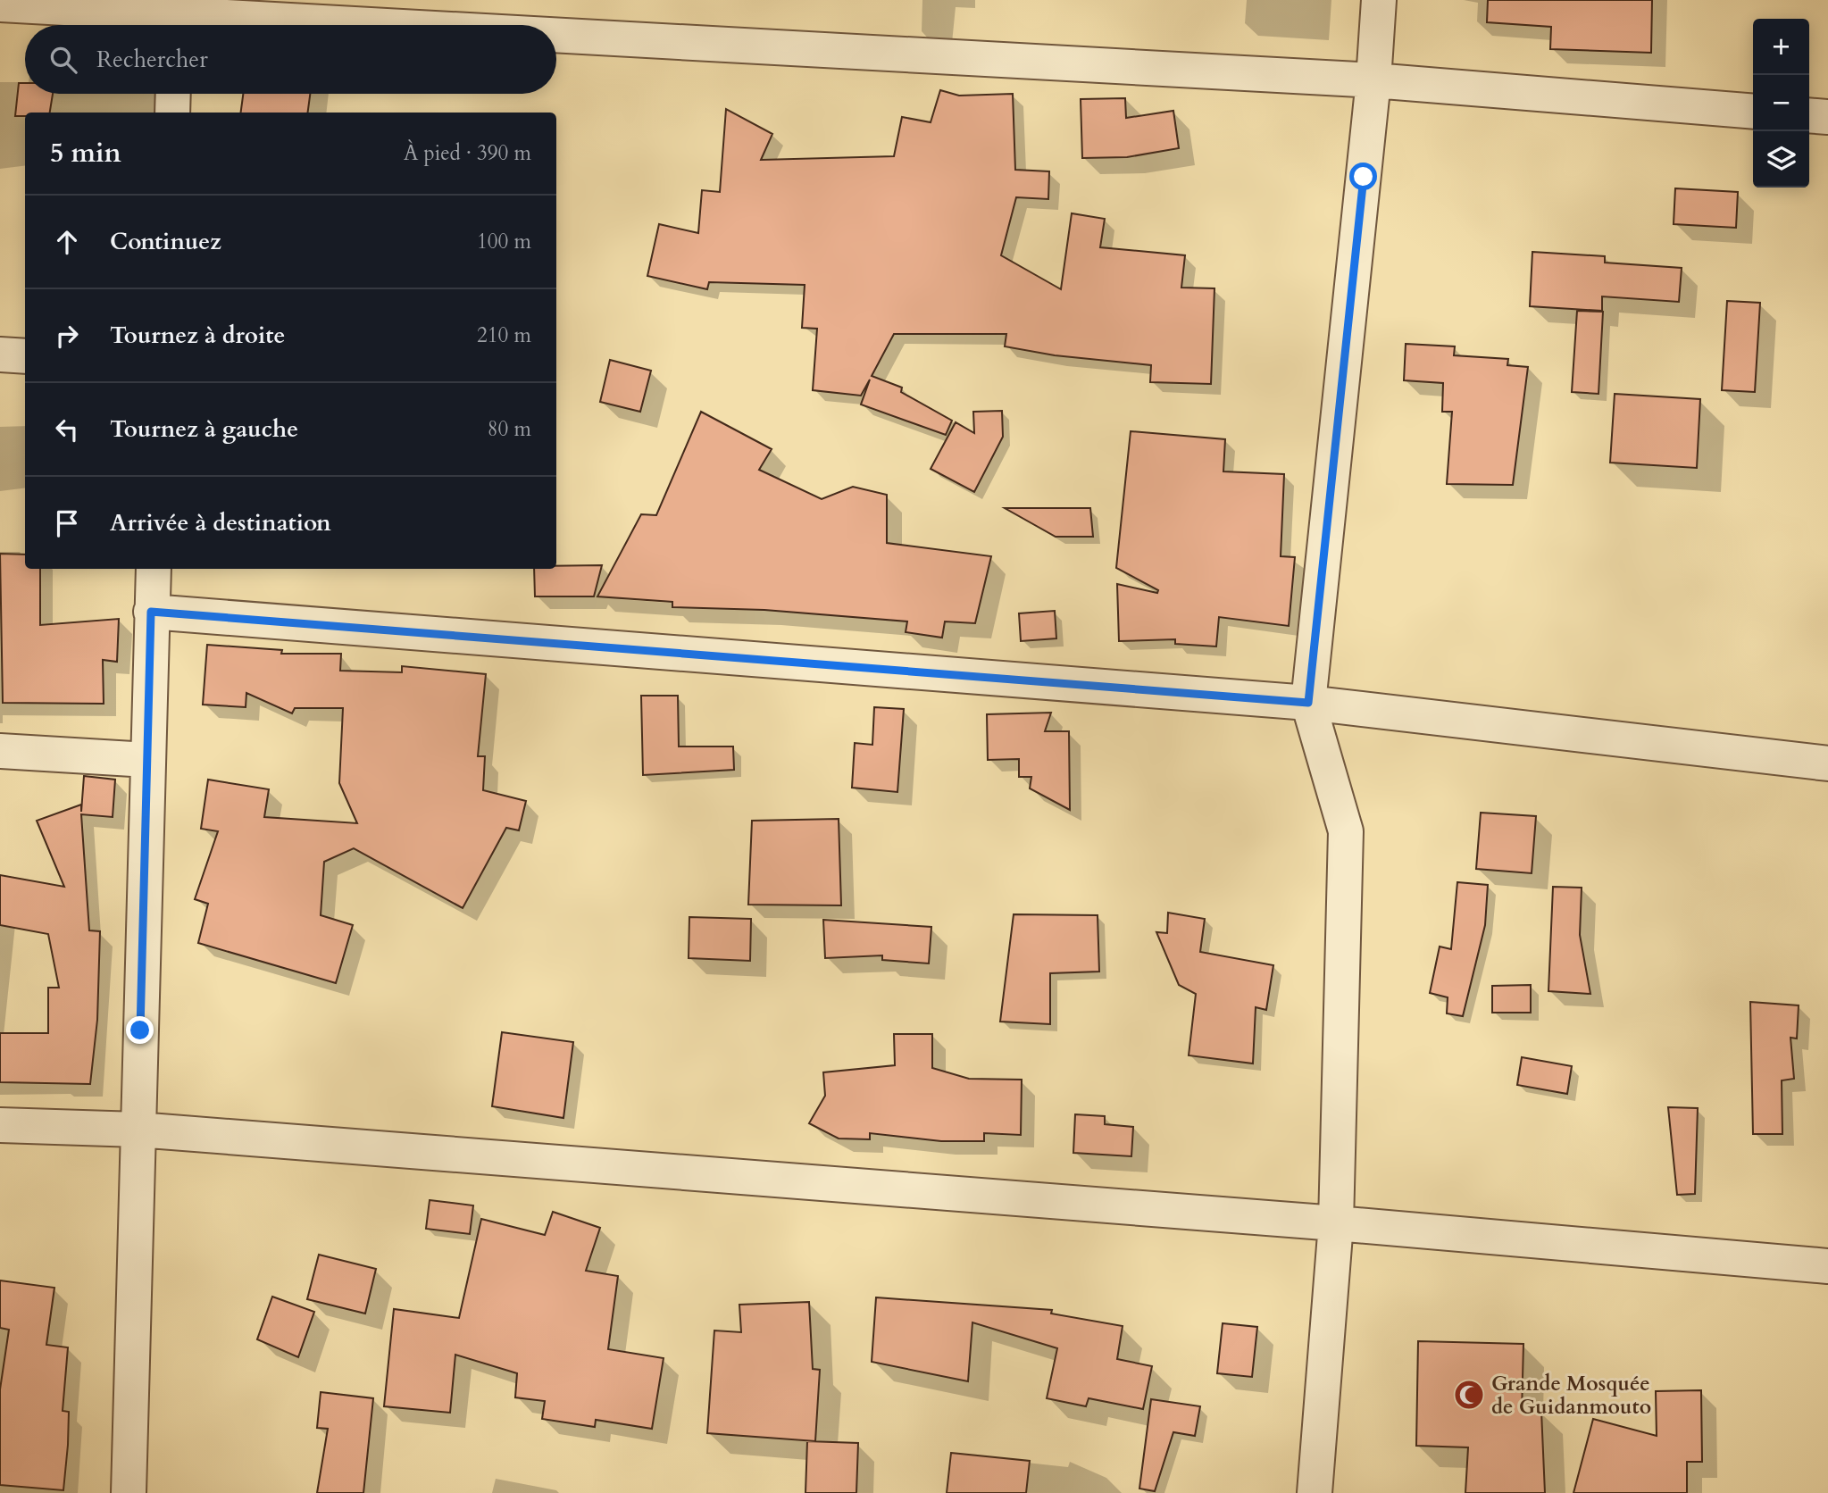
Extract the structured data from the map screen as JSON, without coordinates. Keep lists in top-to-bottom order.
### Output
{
  "places": {
    "mosque": ["Grande Mosquée de Guidanmouto"]
  },
  "page": {
    "map_buttons": ["+", "−"],
    "search": "Rechercher",
    "heading": ["5 min", "À pied · 390 m"],
    "list": [
      ["Continuez", "100 m"],
      ["Tournez à droite", "210 m"],
      ["Tournez à gauche", "80 m"],
      "Arrivée à destination"
    ]
  }
}
